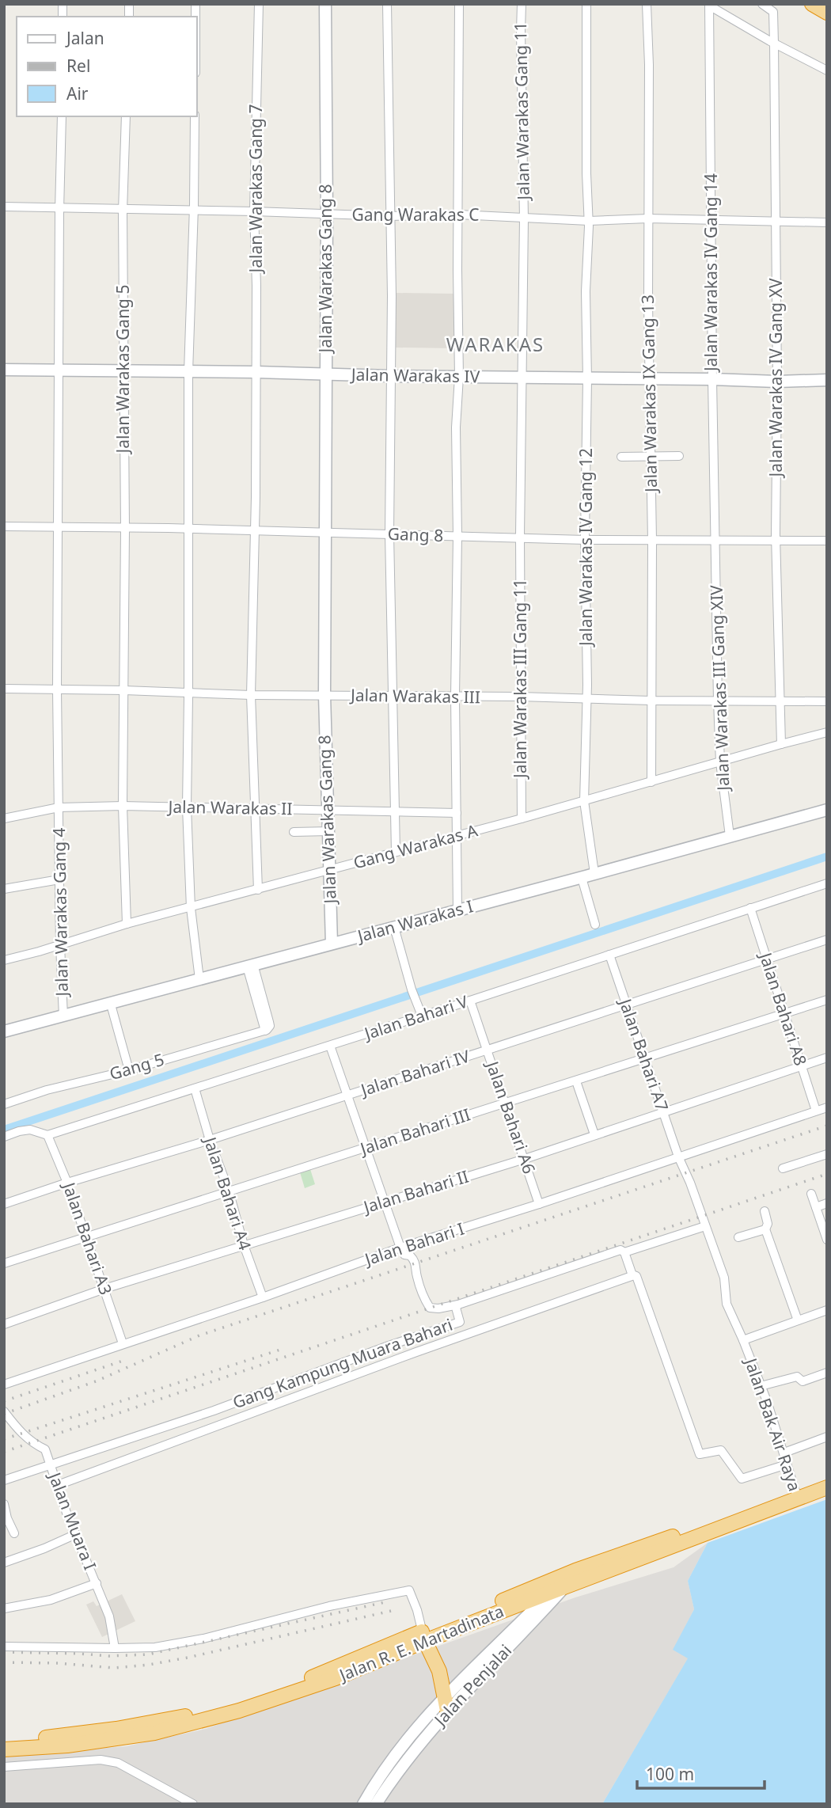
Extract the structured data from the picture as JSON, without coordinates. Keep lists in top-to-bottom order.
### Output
{
  "streets": {
    "highway": ["Jalan R. E. Martadinata"],
    "street": [
      "Jalan Warakas Gang 11",
      "Jalan Warakas Gang 7",
      "Gang Warakas C",
      "Jalan Warakas Gang 8",
      "Jalan Warakas IV Gang 14",
      "Jalan Warakas Gang 5",
      "Jalan Warakas IV",
      "Jalan Warakas IV Gang XV",
      "Jalan Warakas IX Gang 13",
      "Gang 8",
      "Jalan Warakas IV Gang 12",
      "Jalan Warakas III Gang 11",
      "Jalan Warakas III Gang XIV",
      "Jalan Warakas III",
      "Jalan Warakas II",
      "Gang Warakas A",
      "Jalan Warakas Gang 4",
      "Jalan Warakas I",
      "Jalan Bahari A8",
      "Jalan Bahari V",
      "Jalan Bahari A7",
      "Gang 5",
      "Jalan Bahari IV",
      "Jalan Bahari A6",
      "Jalan Bahari III",
      "Jalan Bahari II",
      "Jalan Bahari A4",
      "Jalan Bahari A3",
      "Jalan Bahari I",
      "Gang Kampung Muara Bahari",
      "Jalan Bak Air Raya",
      "Jalan Muara I",
      "Jalan Penjalai"
    ]
  },
  "crossings": [
    ["Jalan Warakas Gang 11", "Gang Warakas C"],
    ["Jalan Warakas Gang 11", "Jalan Warakas IV"],
    ["Jalan Warakas Gang 11", "Jalan Warakas III Gang 11"],
    ["Jalan Warakas Gang 7", "Gang Warakas C"],
    ["Jalan Warakas Gang 7", "Jalan Warakas IV"],
    ["Jalan Warakas Gang 7", "Gang 8"],
    ["Jalan Warakas Gang 7", "Jalan Warakas III"],
    ["Gang Warakas C", "Jalan Warakas Gang 8"],
    ["Gang Warakas C", "Jalan Warakas IV Gang 14"],
    ["Gang Warakas C", "Jalan Warakas Gang 5"],
    ["Gang Warakas C", "Jalan Warakas IV Gang XV"],
    ["Gang Warakas C", "Jalan Warakas IX Gang 13"],
    ["Gang Warakas C", "Jalan Warakas IV Gang 12"],
    ["Jalan Warakas Gang 8", "Jalan Warakas IV"],
    ["Jalan Warakas Gang 8", "Gang 8"],
    ["Jalan Warakas Gang 8", "Jalan Warakas III"],
    ["Jalan Warakas Gang 8", "Jalan Warakas II"],
    ["Jalan Warakas Gang 8", "Gang Warakas A"],
    ["Jalan Warakas Gang 8", "Jalan Warakas I"],
    ["Jalan Warakas IV Gang 14", "Jalan Warakas IV"],
    ["Jalan Warakas IV Gang 14", "Gang 8"],
    ["Jalan Warakas IV Gang 14", "Jalan Warakas III Gang XIV"],
    ["Jalan Warakas Gang 5", "Jalan Warakas IV"],
    ["Jalan Warakas Gang 5", "Gang 8"],
    ["Jalan Warakas Gang 5", "Jalan Warakas III"],
    ["Jalan Warakas IV", "Jalan Warakas IV Gang XV"],
    ["Jalan Warakas IV", "Jalan Warakas IX Gang 13"],
    ["Jalan Warakas IV", "Jalan Warakas IV Gang 12"],
    ["Jalan Warakas IV", "Jalan Warakas III Gang 11"],
    ["Jalan Warakas IV", "Jalan Warakas Gang 4"],
    ["Jalan Warakas IV Gang XV", "Gang 8"],
    ["Jalan Warakas IV Gang XV", "Jalan Warakas III"],
    ["Jalan Warakas IV Gang XV", "Gang Warakas A"],
    ["Jalan Warakas IX Gang 13", "Gang 8"],
    ["Jalan Warakas IX Gang 13", "Jalan Warakas III"],
    ["Jalan Warakas IX Gang 13", "Gang Warakas A"],
    ["Gang 8", "Jalan Warakas IV Gang 12"],
    ["Gang 8", "Jalan Warakas III Gang 11"],
    ["Gang 8", "Jalan Warakas III Gang XIV"],
    ["Gang 8", "Jalan Warakas Gang 4"],
    ["Jalan Warakas IV Gang 12", "Jalan Warakas III"],
    ["Jalan Warakas IV Gang 12", "Gang Warakas A"],
    ["Jalan Warakas IV Gang 12", "Jalan Warakas I"],
    ["Jalan Warakas III Gang 11", "Jalan Warakas III"],
    ["Jalan Warakas III Gang 11", "Gang Warakas A"],
    ["Jalan Warakas III Gang XIV", "Jalan Warakas III"],
    ["Jalan Warakas III Gang XIV", "Gang Warakas A"],
    ["Jalan Warakas III Gang XIV", "Jalan Warakas I"],
    ["Jalan Warakas III", "Jalan Warakas Gang 4"],
    ["Jalan Warakas II", "Jalan Warakas Gang 4"],
    ["Gang Warakas A", "Jalan Warakas Gang 4"],
    ["Jalan Warakas Gang 4", "Jalan Warakas I"],
    ["Jalan Warakas I", "Gang 5"],
    ["Jalan Bahari A8", "Jalan Bahari V"],
    ["Jalan Bahari A8", "Jalan Bahari IV"],
    ["Jalan Bahari A8", "Jalan Bahari III"],
    ["Jalan Bahari A8", "Jalan Bahari II"],
    ["Jalan Bahari A8", "Jalan Bahari I"],
    ["Jalan Bahari V", "Jalan Bahari A7"],
    ["Jalan Bahari V", "Jalan Bahari A6"],
    ["Jalan Bahari V", "Jalan Bahari A4"],
    ["Jalan Bahari V", "Jalan Bahari A3"],
    ["Jalan Bahari A7", "Jalan Bahari IV"],
    ["Jalan Bahari A7", "Jalan Bahari III"],
    ["Jalan Bahari A7", "Jalan Bahari II"],
    ["Jalan Bahari A7", "Jalan Bahari I"],
    ["Jalan Bahari A7", "Gang Kampung Muara Bahari"],
    ["Jalan Bahari A7", "Jalan Bak Air Raya"],
    ["Jalan Bahari IV", "Jalan Bahari A6"],
    ["Jalan Bahari IV", "Jalan Bahari A4"],
    ["Jalan Bahari IV", "Jalan Bahari A3"],
    ["Jalan Bahari A6", "Jalan Bahari III"],
    ["Jalan Bahari A6", "Jalan Bahari II"],
    ["Jalan Bahari A6", "Jalan Bahari I"],
    ["Jalan Bahari III", "Jalan Bahari A4"],
    ["Jalan Bahari III", "Jalan Bahari A3"],
    ["Jalan Bahari II", "Jalan Bahari A4"],
    ["Jalan Bahari II", "Jalan Bahari A3"],
    ["Jalan Bahari A4", "Jalan Bahari I"],
    ["Jalan Bahari A3", "Jalan Bahari I"],
    ["Gang Kampung Muara Bahari", "Jalan Muara I"],
    ["Jalan Bak Air Raya", "Jalan R. E. Martadinata"],
    ["Jalan R. E. Martadinata", "Jalan Penjalai"]
  ],
  "districts": ["WARAKAS"],
  "legend": ["Jalan", "Rel", "Air"],
  "scale_bar": "100 m"
}
